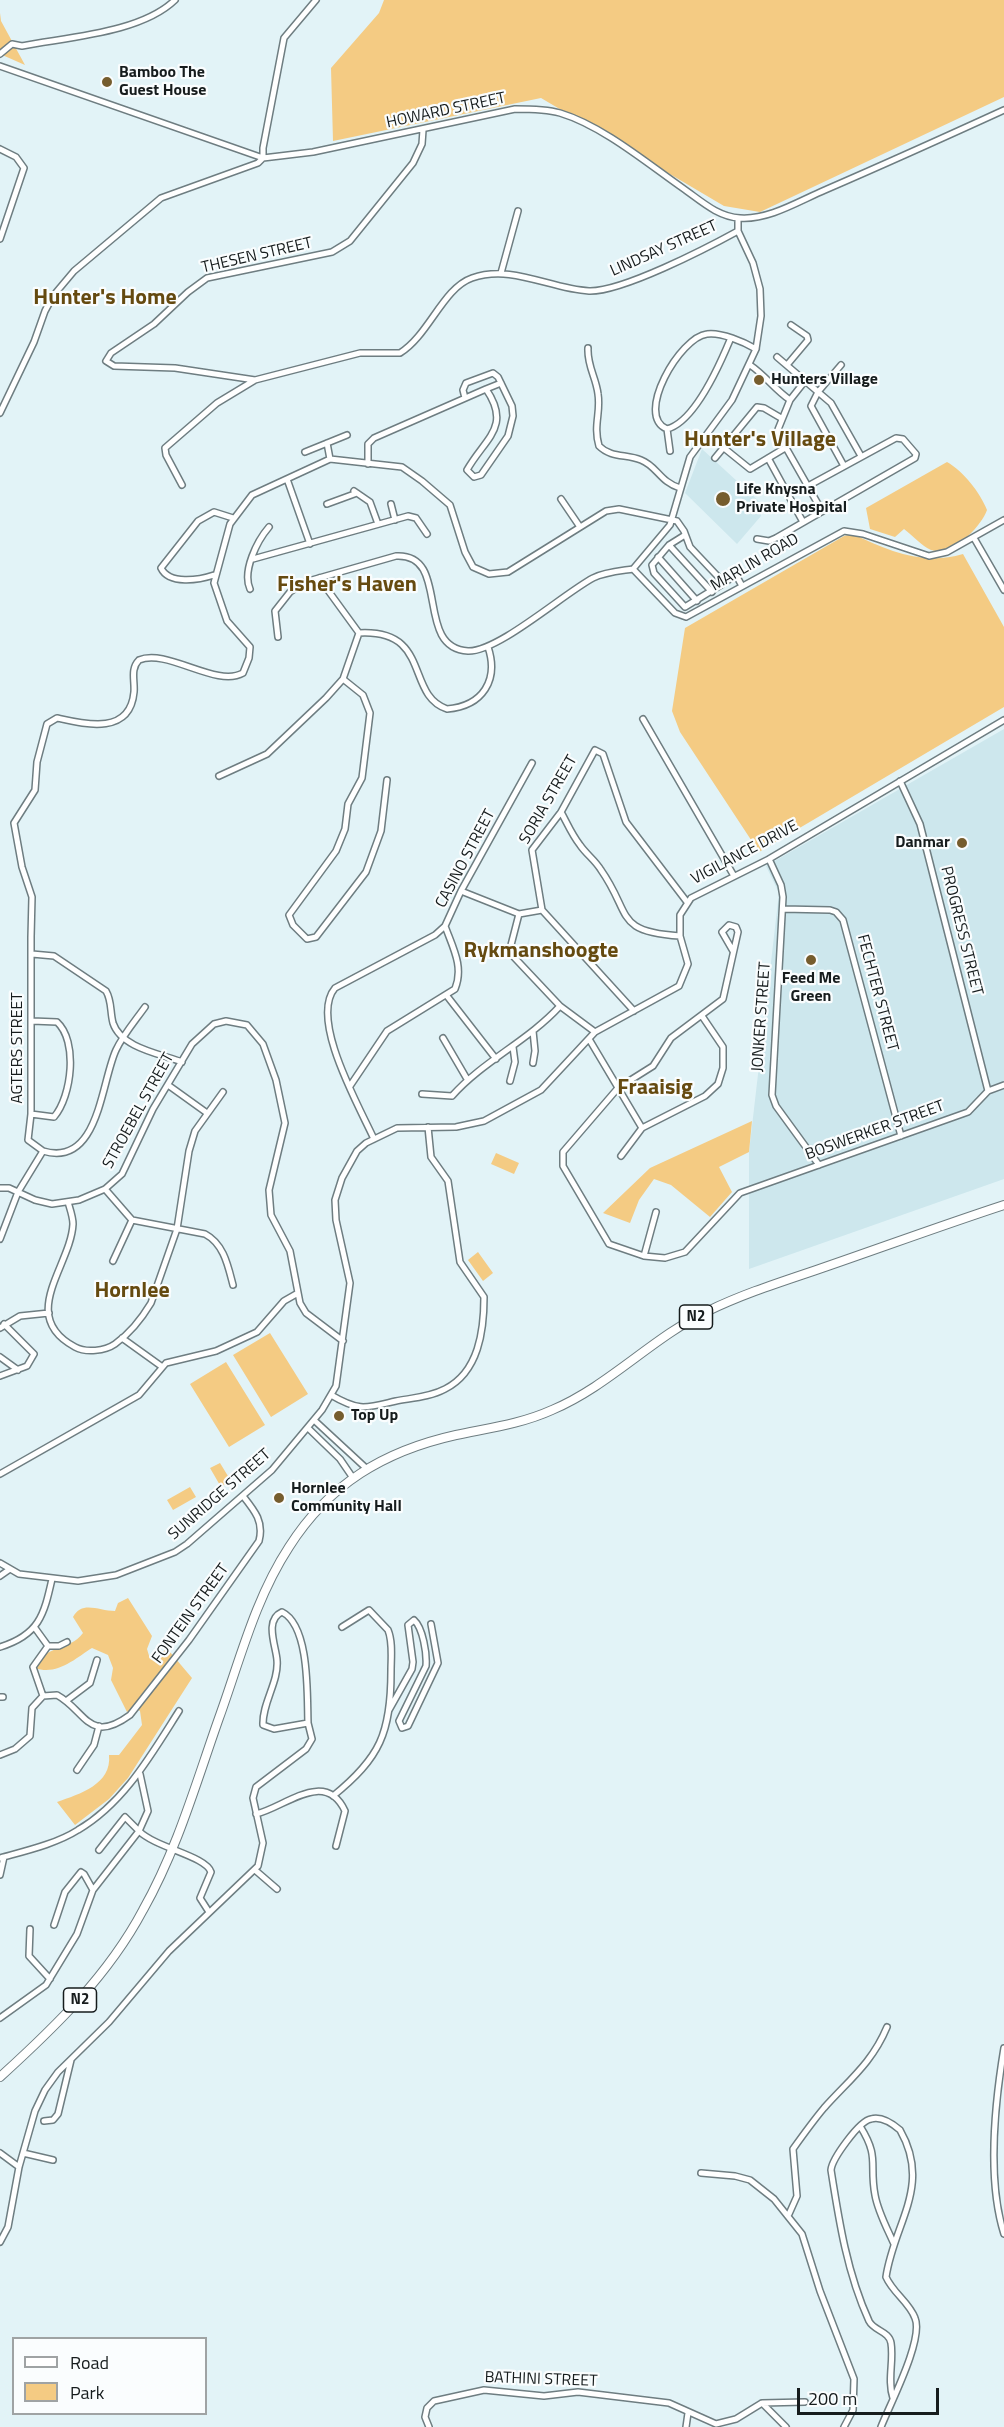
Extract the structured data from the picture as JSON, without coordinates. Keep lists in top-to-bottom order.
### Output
{
  "streets": {
    "highway": ["N2"],
    "street": [
      "HOWARD STREET",
      "LINDSAY STREET",
      "THESEN STREET",
      "MARLIN ROAD",
      "SORIA STREET",
      "VIGILANCE DRIVE",
      "CASINO STREET",
      "PROGRESS STREET",
      "FECHTER STREET",
      "JONKER STREET",
      "AGTERS STREET",
      "STROEBEL STREET",
      "BOSWERKER STREET",
      "SUNRIDGE STREET",
      "FONTEIN STREET",
      "BATHINI STREET"
    ]
  },
  "crossings": [
    ["HOWARD STREET", "THESEN STREET"],
    ["LINDSAY STREET", "THESEN STREET"],
    ["SORIA STREET", "VIGILANCE DRIVE"],
    ["VIGILANCE DRIVE", "PROGRESS STREET"],
    ["VIGILANCE DRIVE", "JONKER STREET"],
    ["VIGILANCE DRIVE", "STROEBEL STREET"],
    ["VIGILANCE DRIVE", "SUNRIDGE STREET"],
    ["PROGRESS STREET", "BOSWERKER STREET"],
    ["FECHTER STREET", "JONKER STREET"],
    ["FECHTER STREET", "BOSWERKER STREET"],
    ["JONKER STREET", "BOSWERKER STREET"],
    ["SUNRIDGE STREET", "FONTEIN STREET"]
  ],
  "districts": [
    "Hunter's Home",
    "Hunter's Village",
    "Fisher's Haven",
    "Rykmanshoogte",
    "Fraaisig",
    "Hornlee"
  ],
  "places": [
    "Bamboo The Guest House",
    "Hunters Village",
    "Life Knysna Private Hospital",
    "Danmar",
    "Feed Me Green",
    "Top Up",
    "Hornlee Community Hall"
  ],
  "legend": ["Road", "Park"],
  "scale_bar": "200 m"
}
